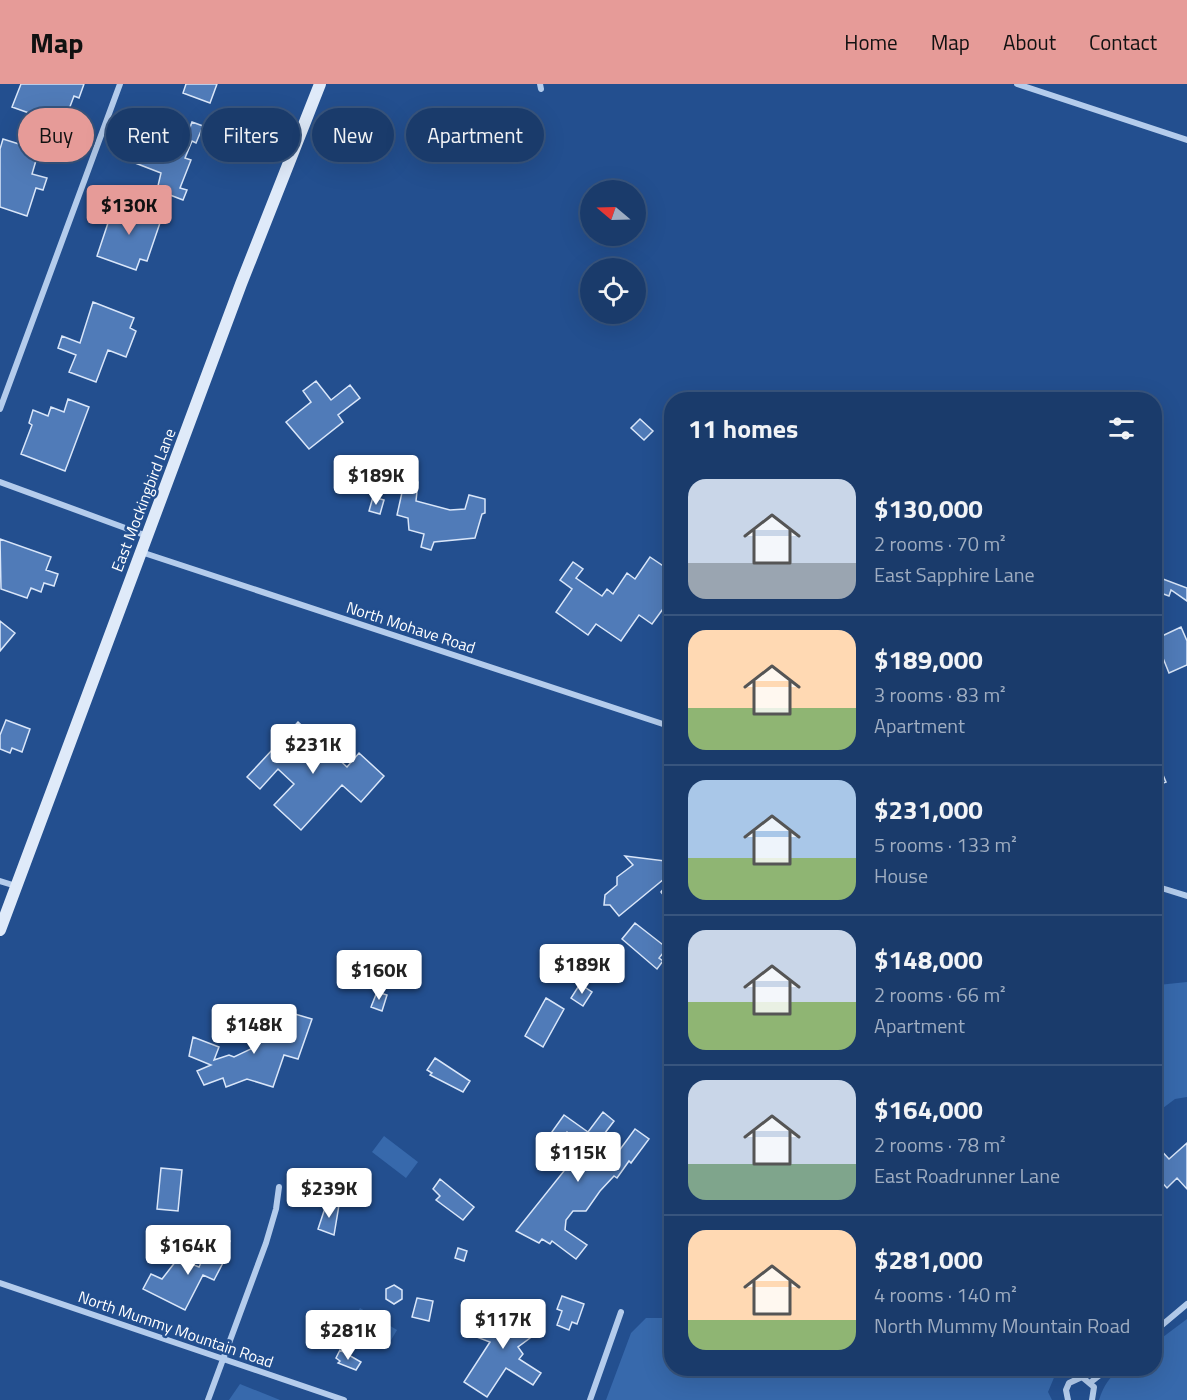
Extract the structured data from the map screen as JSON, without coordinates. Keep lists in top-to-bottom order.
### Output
{
  "streets": {
    "street": ["East Mockingbird Lane", "North Mohave Road", "North Mummy Mountain Road"]
  },
  "crossings": [
    ["East Mockingbird Lane", "North Mohave Road"]
  ],
  "north": "left",
  "page": {
    "header": "Map",
    "nav": [
      "Home",
      "Map",
      "About",
      "Contact"
    ],
    "chip": [
      "Buy",
      "Rent",
      "Filters",
      "New",
      "Apartment"
    ],
    "price": [
      "$130K",
      "$189K",
      "$231K",
      "$189K",
      "$160K",
      "$148K",
      "$115K",
      "$239K",
      "$164K",
      "$117K",
      "$281K"
    ],
    "heading": "11 homes",
    "list": [
      {
        "name": "$130,000",
        "note": "2 rooms · 70 m² · East Sapphire Lane"
      },
      {
        "name": "$189,000",
        "note": "3 rooms · 83 m² · Apartment"
      },
      {
        "name": "$231,000",
        "note": "5 rooms · 133 m² · House"
      },
      {
        "name": "$148,000",
        "note": "2 rooms · 66 m² · Apartment"
      },
      {
        "name": "$164,000",
        "note": "2 rooms · 78 m² · East Roadrunner Lane"
      },
      {
        "name": "$281,000",
        "note": "4 rooms · 140 m² · North Mummy Mountain Road"
      }
    ]
  }
}
